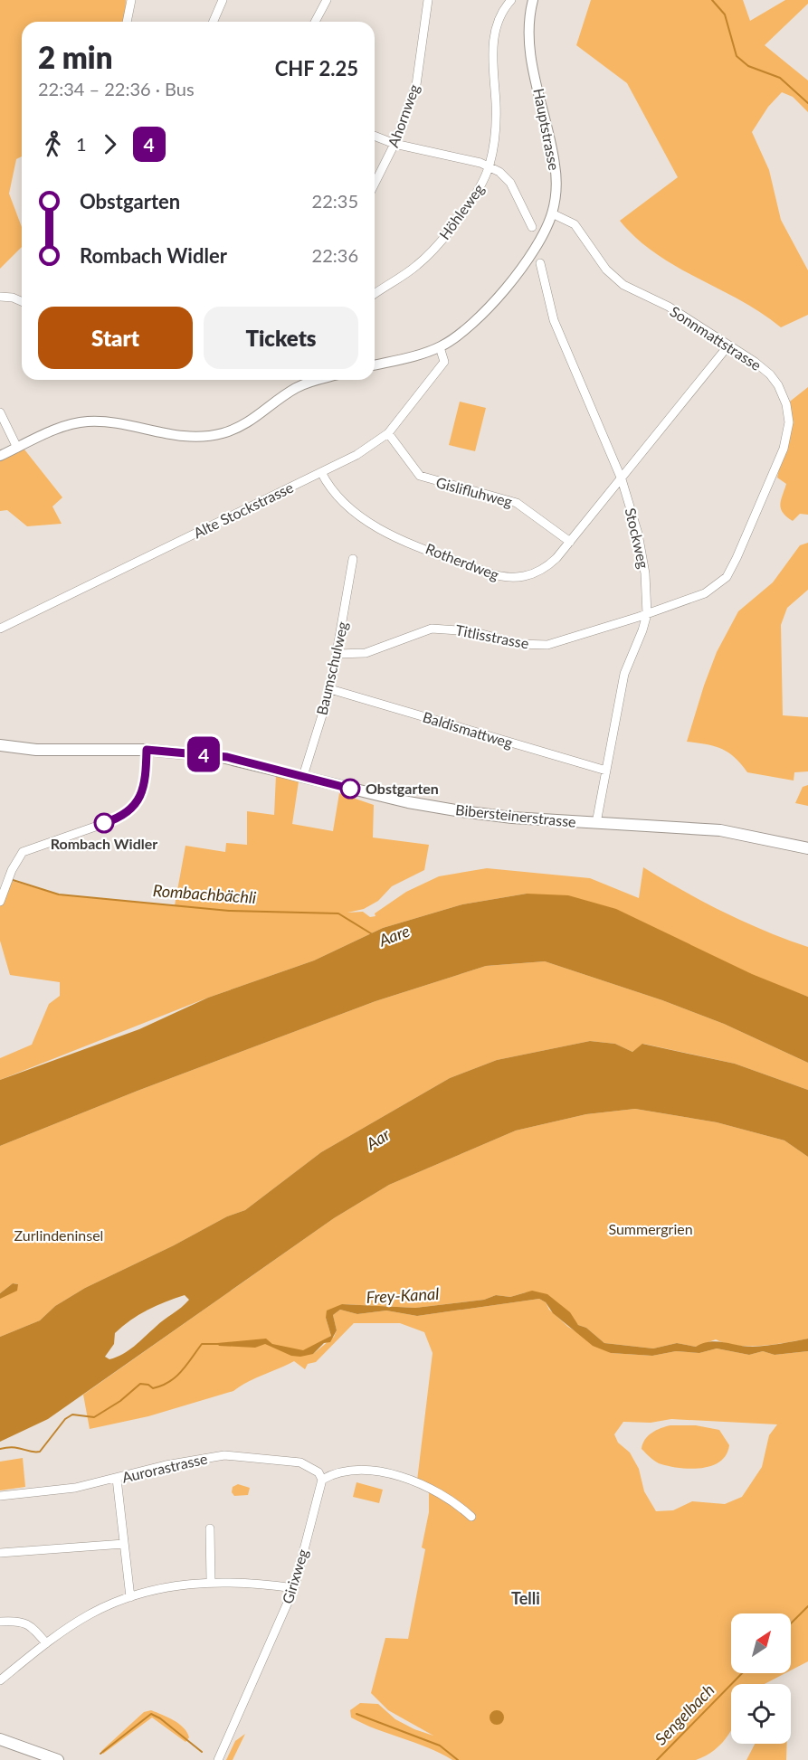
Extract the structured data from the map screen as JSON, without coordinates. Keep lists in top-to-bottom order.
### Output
{
  "streets": {
    "main road": ["Bibersteinerstrasse"],
    "street": [
      "Ahornweg",
      "Hauptstrasse",
      "Höhleweg",
      "Sonnmattstrasse",
      "Gislifluhweg",
      "Alte Stockstrasse",
      "Stockweg",
      "Rotherdweg",
      "Titlisstrasse",
      "Baumschulweg",
      "Baldismattweg",
      "Aurorastrasse",
      "Girixweg"
    ]
  },
  "crossings": [
    ["Hauptstrasse", "Sonnmattstrasse"],
    ["Hauptstrasse", "Alte Stockstrasse"],
    ["Sonnmattstrasse", "Stockweg"],
    ["Sonnmattstrasse", "Rotherdweg"],
    ["Sonnmattstrasse", "Titlisstrasse"],
    ["Gislifluhweg", "Alte Stockstrasse"],
    ["Gislifluhweg", "Rotherdweg"],
    ["Alte Stockstrasse", "Rotherdweg"],
    ["Stockweg", "Rotherdweg"],
    ["Stockweg", "Titlisstrasse"],
    ["Stockweg", "Baldismattweg"],
    ["Stockweg", "Bibersteinerstrasse"],
    ["Titlisstrasse", "Baumschulweg"],
    ["Baumschulweg", "Baldismattweg"],
    ["Baumschulweg", "Bibersteinerstrasse"],
    ["Aurorastrasse", "Girixweg"]
  ],
  "districts": ["Telli"],
  "water": [
    "Rombachbächli",
    "Aare",
    "Aar",
    "Frey-Kanal",
    "Sengelbach"
  ],
  "parks": ["Summergrien", "Zurlindeninsel"],
  "places": ["Obstgarten", "Rombach Widler"],
  "lines": ["bus line 4"],
  "north": "top right",
  "page": {
    "on_map": "4",
    "heading": ["2 min", "22:34 – 22:36 · Bus", "CHF 2.25"],
    "legs": ["1", "4"],
    "list": [
      {
        "name": "Obstgarten",
        "value": "22:35"
      },
      {
        "name": "Rombach Widler",
        "value": "22:36"
      }
    ],
    "buttons": ["Start", "Tickets"]
  }
}
